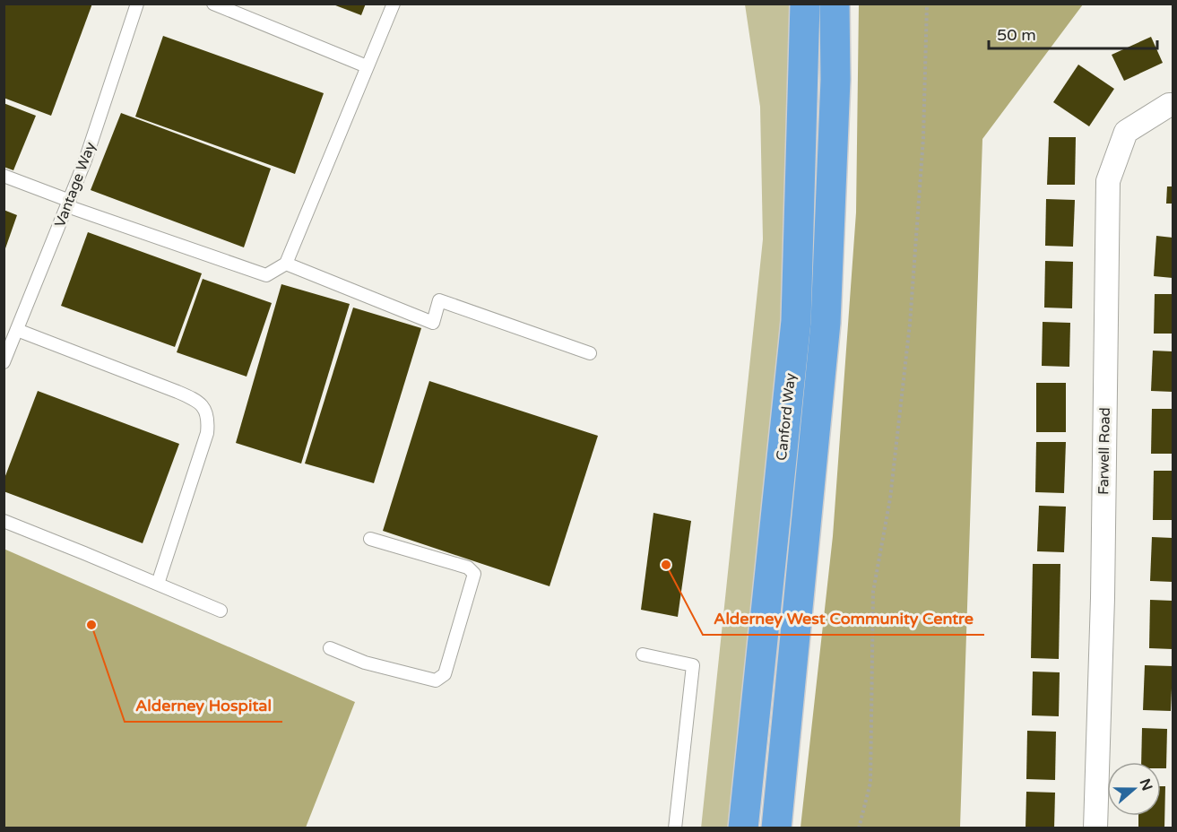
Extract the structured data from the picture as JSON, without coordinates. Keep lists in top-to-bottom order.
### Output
{
  "streets": {
    "highway": ["Canford Way"],
    "street": ["Farwell Road"],
    "lane": ["Vantage Way"]
  },
  "places": ["Alderney West Community Centre", "Alderney Hospital"],
  "scale_bar": "50 m",
  "north": "right"
}
